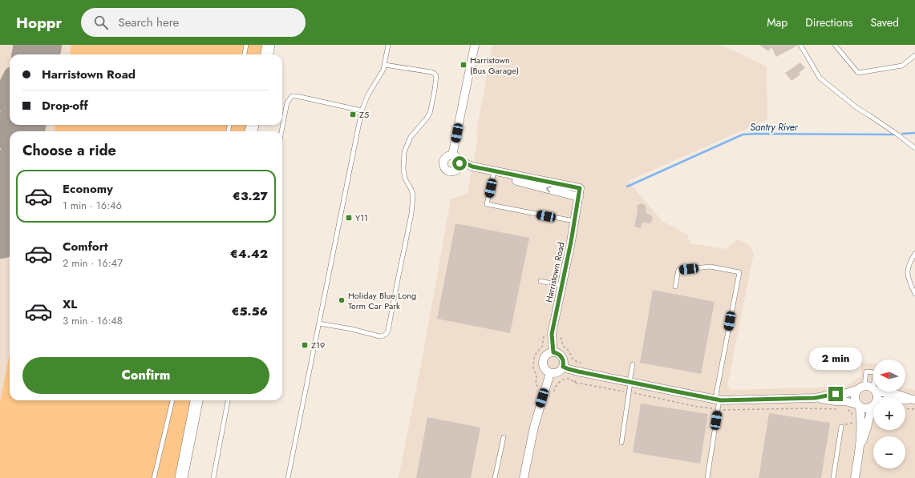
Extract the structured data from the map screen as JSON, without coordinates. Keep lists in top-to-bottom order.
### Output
{
  "streets": {
    "street": ["Harristown Road"]
  },
  "water": ["Santry River"],
  "places": {
    "transit": [
      "Harristown (Bus Garage)",
      "Z5",
      "Y11",
      "Z19"
    ],
    "other": ["Holiday Blue Long Term Car Park"]
  },
  "north": "left",
  "page": {
    "header": "Hoppr",
    "search": "Search here",
    "nav": ["Map", "Directions", "Saved"],
    "banner": ["Harristown Road", "Drop-off"],
    "heading": "Choose a ride",
    "list": [
      {
        "name": "Economy",
        "note": "1 min · 16:46",
        "value": "€3.27"
      },
      {
        "name": "Comfort",
        "note": "2 min · 16:47",
        "value": "€4.42"
      },
      {
        "name": "XL",
        "note": "3 min · 16:48",
        "value": "€5.56"
      }
    ],
    "bubble": "2 min",
    "buttons": "Confirm",
    "map_buttons": ["+", "−"]
  }
}
